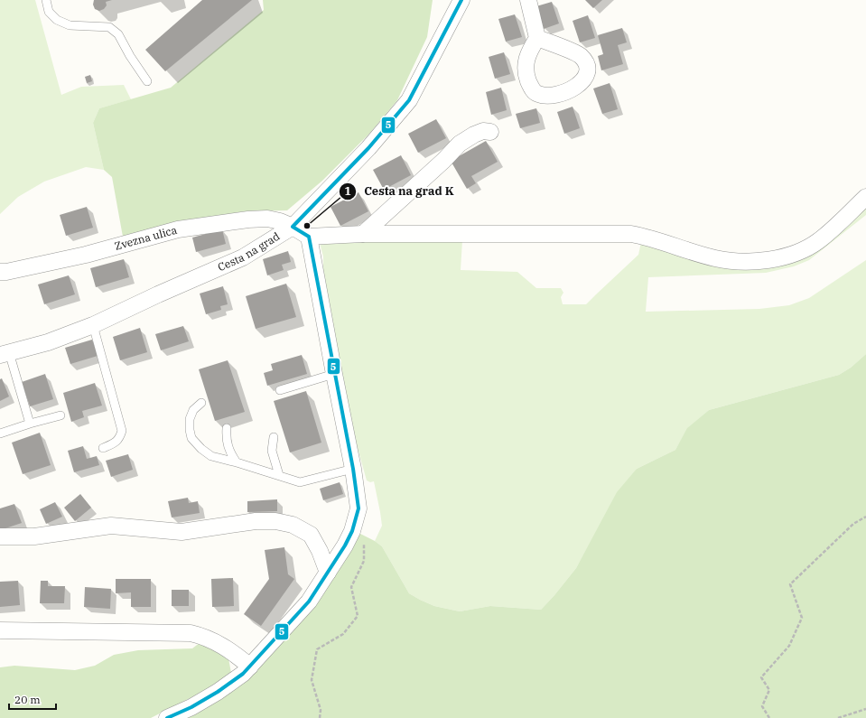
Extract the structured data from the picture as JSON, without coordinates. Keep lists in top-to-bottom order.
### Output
{
  "streets": {
    "street": ["Zvezna ulica", "Cesta na grad"]
  },
  "crossings": [
    ["Zvezna ulica", "Cesta na grad"]
  ],
  "places": ["Cesta na grad K"],
  "lines": ["transit line 5"],
  "scale_bar": "20 m"
}
